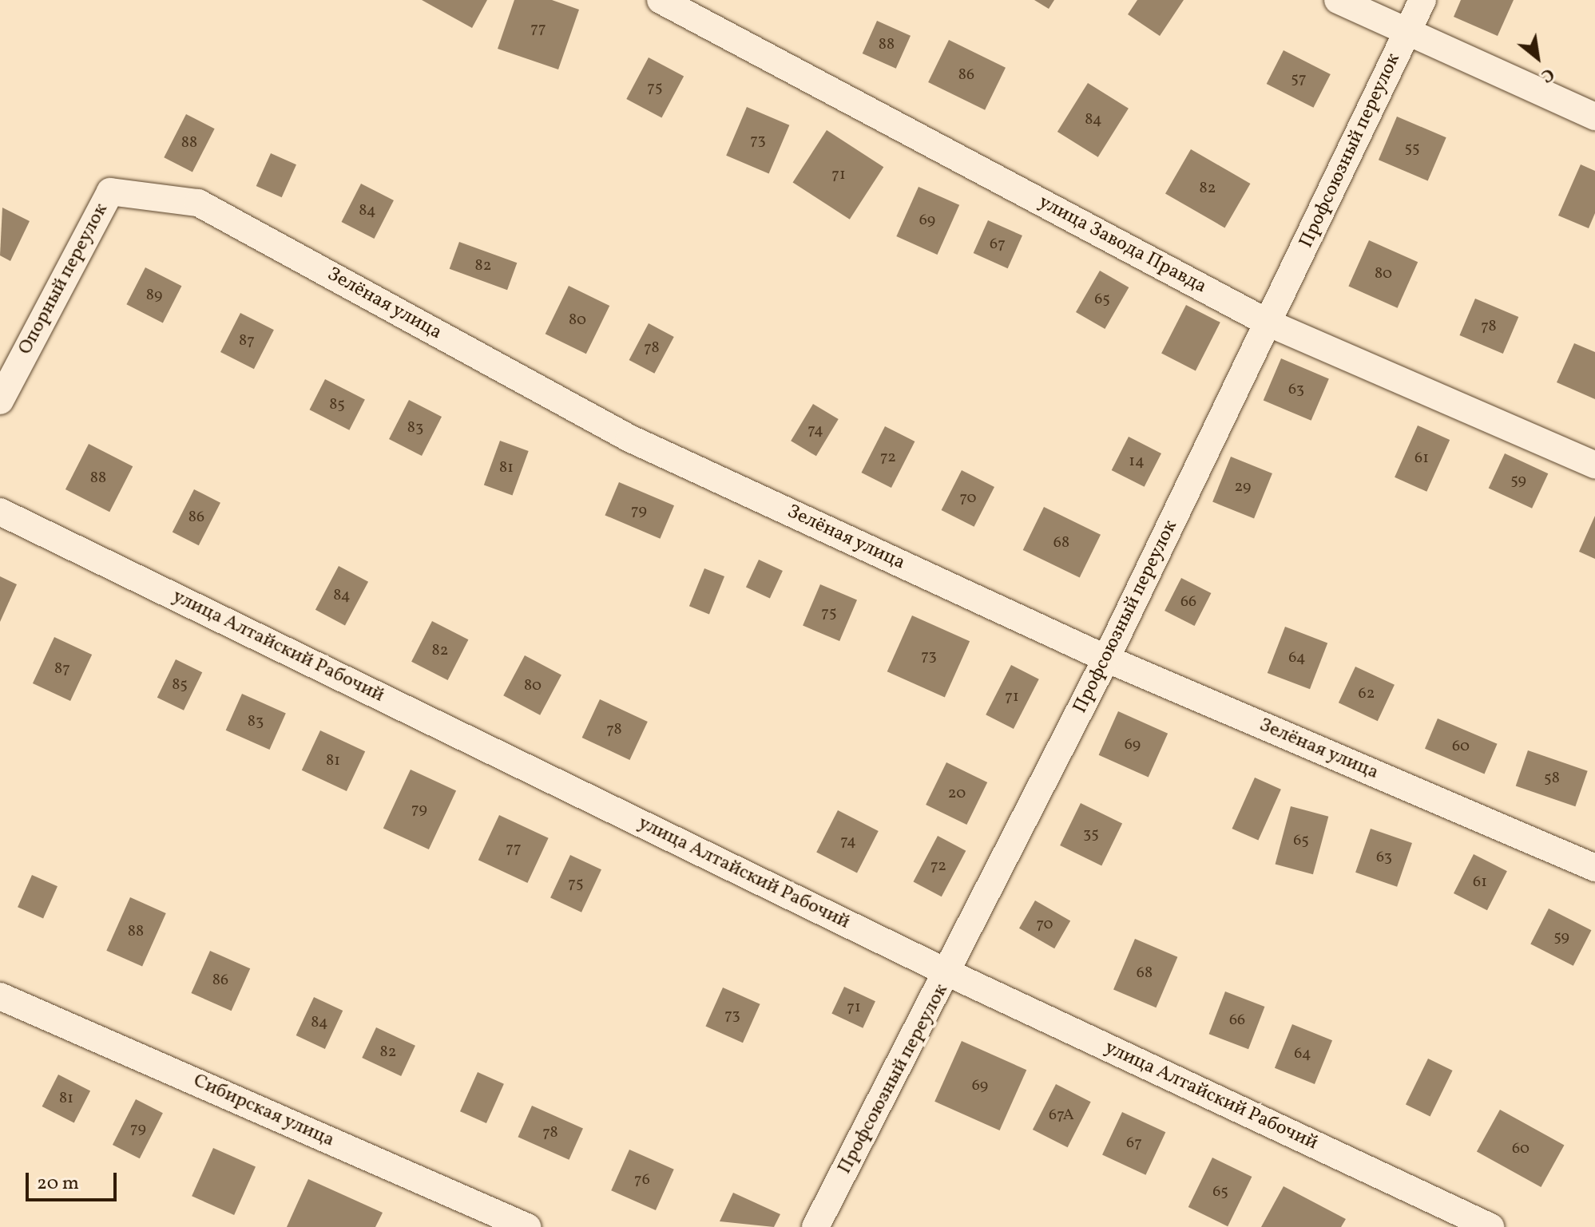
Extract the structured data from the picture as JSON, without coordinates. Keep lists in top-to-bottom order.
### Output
{
  "streets": {
    "street": [
      "Профсоюзный переулок",
      "улица Завода Правда",
      "Опорный переулок",
      "Зелёная улица",
      "улица Алтайский Рабочий",
      "Сибирская улица"
    ]
  },
  "crossings": [
    ["Профсоюзный переулок", "улица Завода Правда"],
    ["Профсоюзный переулок", "Зелёная улица"],
    ["Профсоюзный переулок", "улица Алтайский Рабочий"],
    ["Опорный переулок", "Зелёная улица"]
  ],
  "house_numbers": [
    "77",
    "88",
    "86",
    "57",
    "75",
    "84",
    "73",
    "88",
    "55",
    "71",
    "82",
    "84",
    "69",
    "67",
    "82",
    "80",
    "89",
    "65",
    "80",
    "78",
    "87",
    "78",
    "63",
    "85",
    "83",
    "74",
    "72",
    "61",
    "14",
    "81",
    "88",
    "59",
    "29",
    "70",
    "79",
    "86",
    "68",
    "84",
    "66",
    "75",
    "82",
    "73",
    "64",
    "87",
    "85",
    "80",
    "62",
    "71",
    "83",
    "78",
    "69",
    "60",
    "81",
    "58",
    "20",
    "79",
    "35",
    "65",
    "74",
    "77",
    "63",
    "72",
    "61",
    "75",
    "70",
    "88",
    "59",
    "68",
    "86",
    "71",
    "73",
    "66",
    "84",
    "82",
    "64",
    "69",
    "81",
    "67А",
    "79",
    "78",
    "67",
    "60",
    "76",
    "65"
  ],
  "scale_bar": "20 m",
  "north": "bottom right"
}
